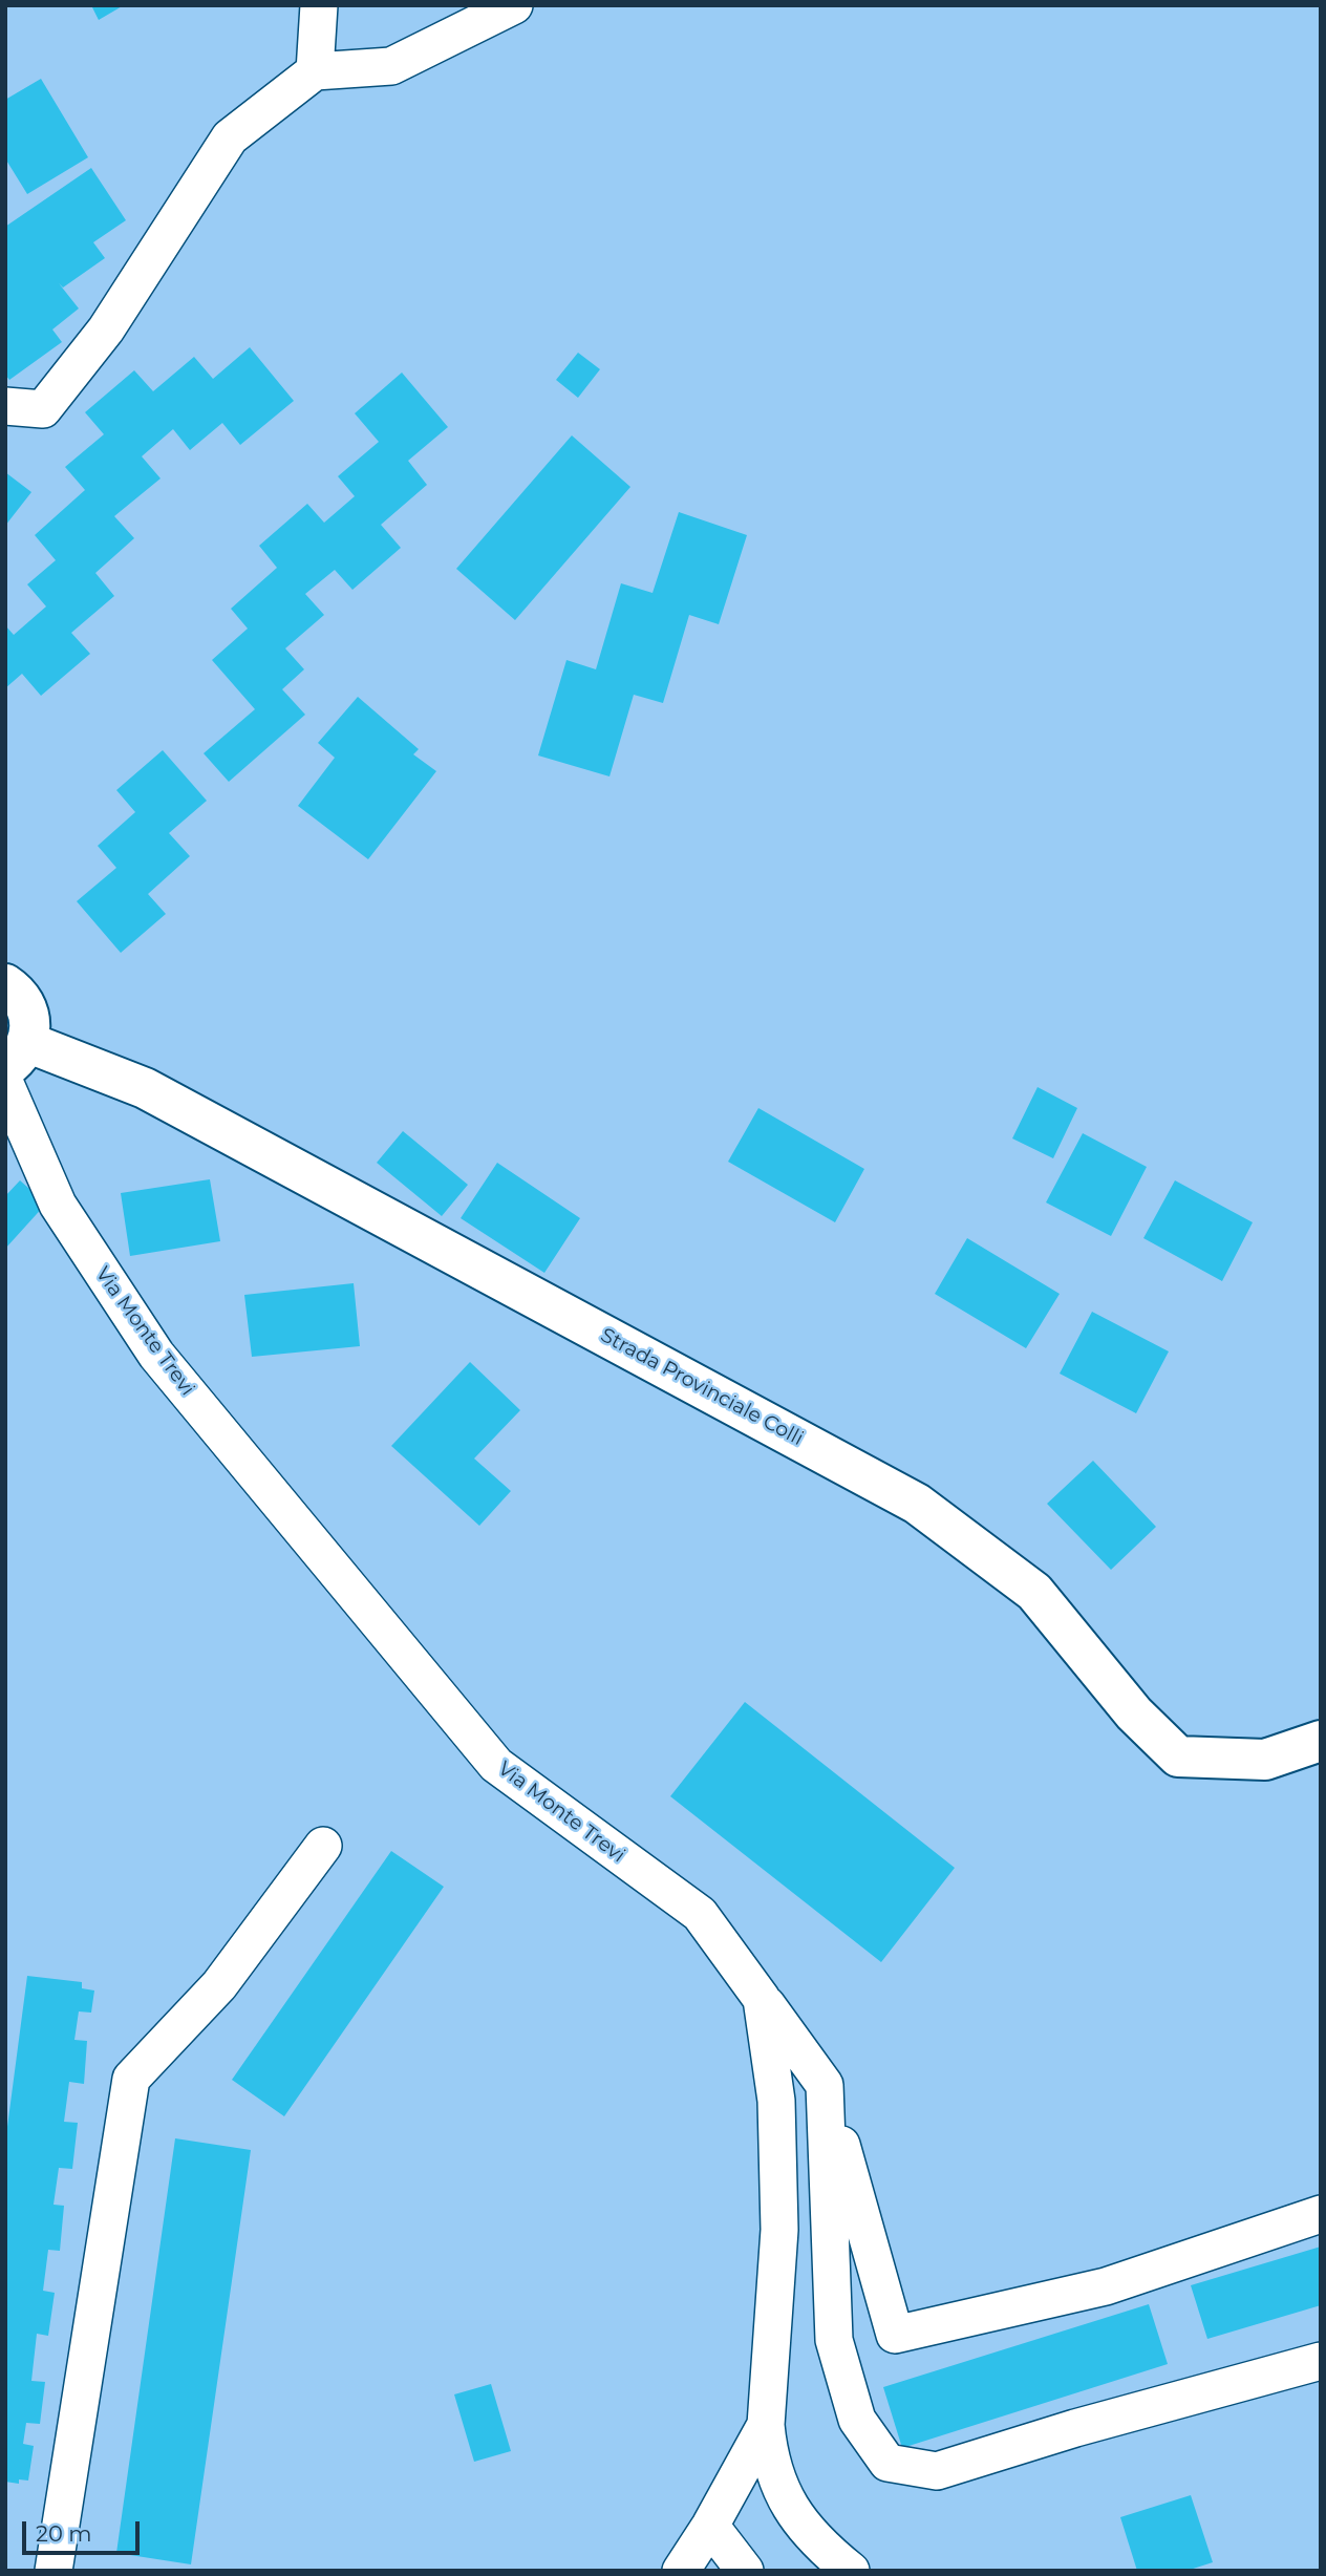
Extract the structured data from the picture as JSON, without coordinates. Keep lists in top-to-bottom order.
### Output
{
  "streets": {
    "street": ["Via Monte Trevi", "Strada Provinciale Colli"]
  },
  "scale_bar": "20 m"
}
